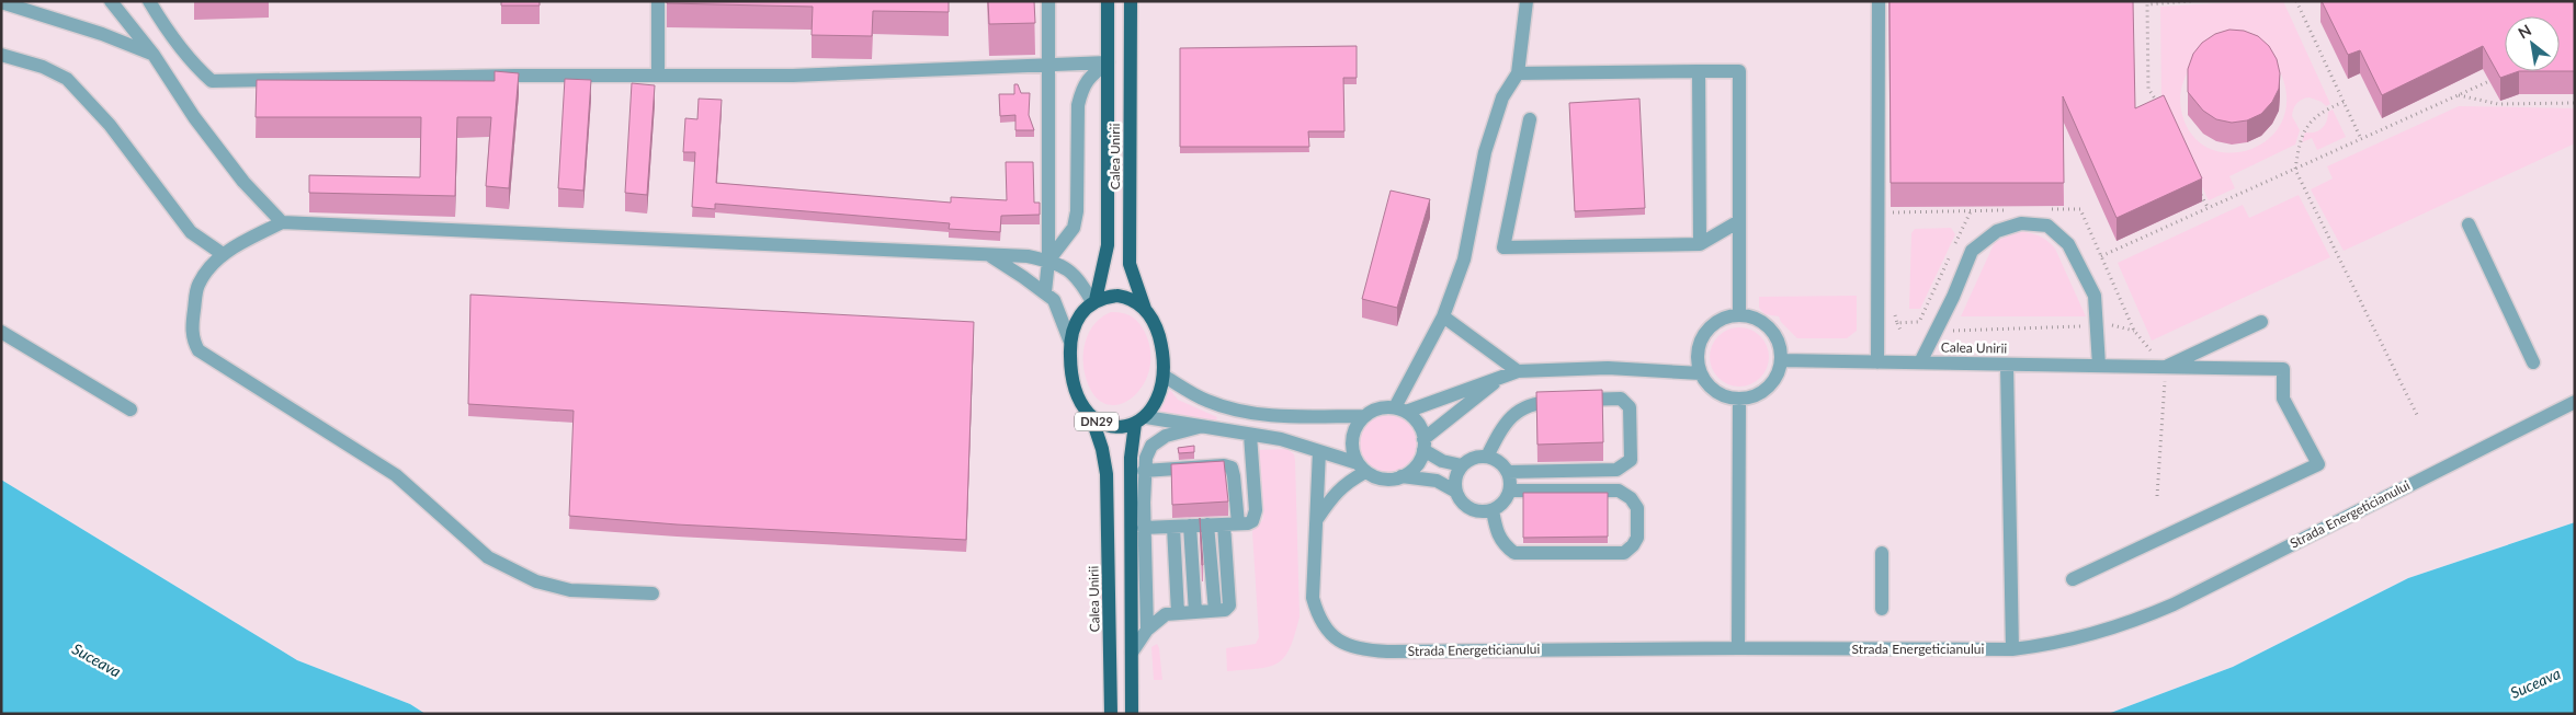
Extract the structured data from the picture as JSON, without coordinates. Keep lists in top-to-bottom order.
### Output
{
  "streets": {
    "main road": ["Calea Unirii", "DN29"],
    "street": ["Strada Energeticianului"]
  },
  "crossings": [
    ["Calea Unirii", "DN29"]
  ],
  "water": ["Suceava"],
  "north": "top left"
}
